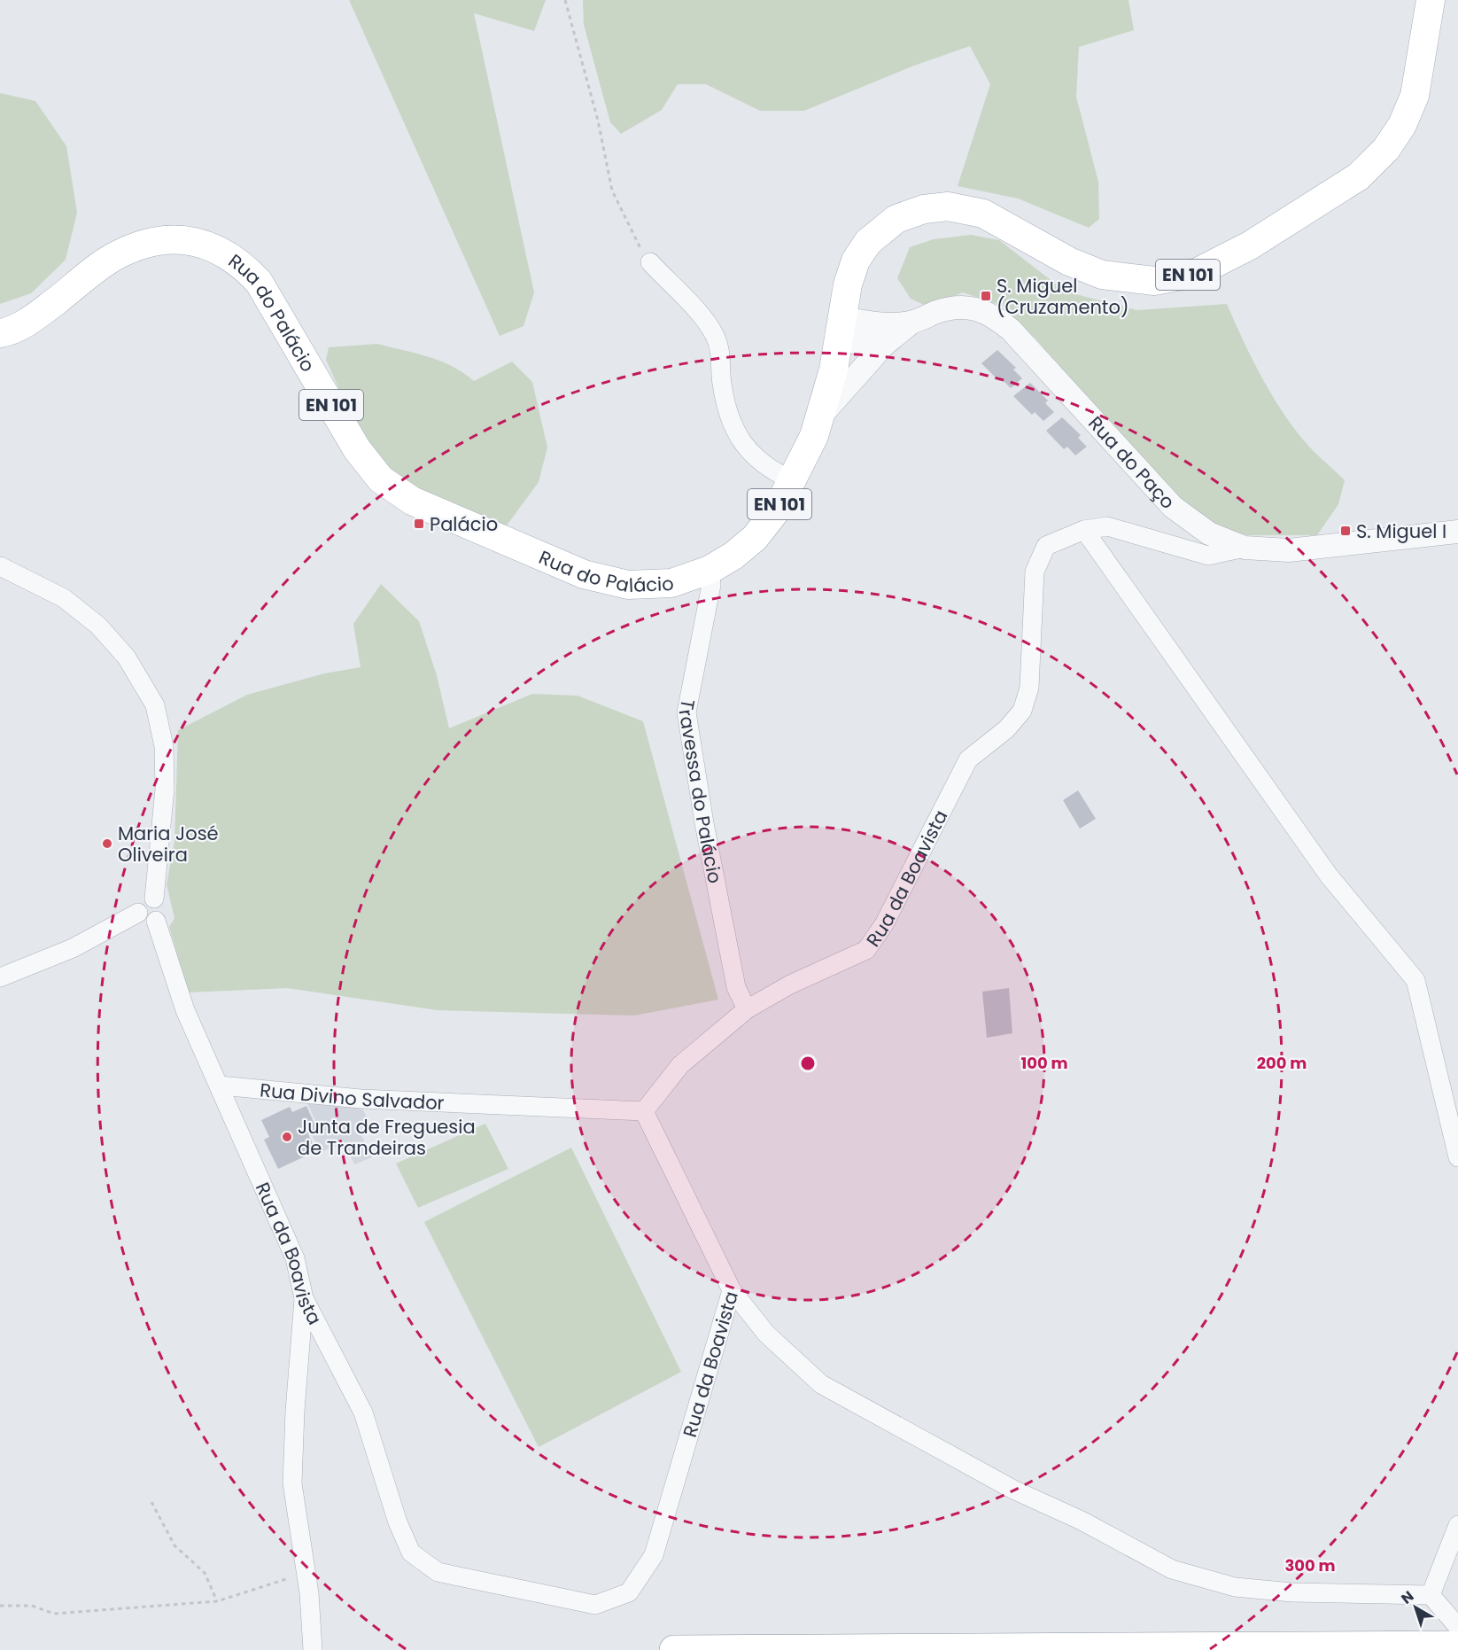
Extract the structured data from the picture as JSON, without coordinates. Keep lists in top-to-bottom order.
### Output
{
  "streets": {
    "main road": ["EN 101", "Rua do Palácio"],
    "street": [
      "Rua do Paço",
      "Travessa do Palácio",
      "Rua da Boavista",
      "Rua Divino Salvador"
    ]
  },
  "crossings": [
    ["EN 101", "Rua do Palácio"],
    ["EN 101", "Rua do Paço"],
    ["EN 101", "Travessa do Palácio"],
    ["Rua do Palácio", "Travessa do Palácio"],
    ["Rua do Paço", "Rua da Boavista"],
    ["Travessa do Palácio", "Rua da Boavista"],
    ["Rua da Boavista", "Rua Divino Salvador"]
  ],
  "places": {
    "transit": ["S. Miguel (Cruzamento)", "Palácio", "S. Miguel I"],
    "other": ["Maria José Oliveira", "Junta de Freguesia de Trandeiras"]
  },
  "north": "top left",
  "rings": ["100 m", "200 m", "300 m"]
}
